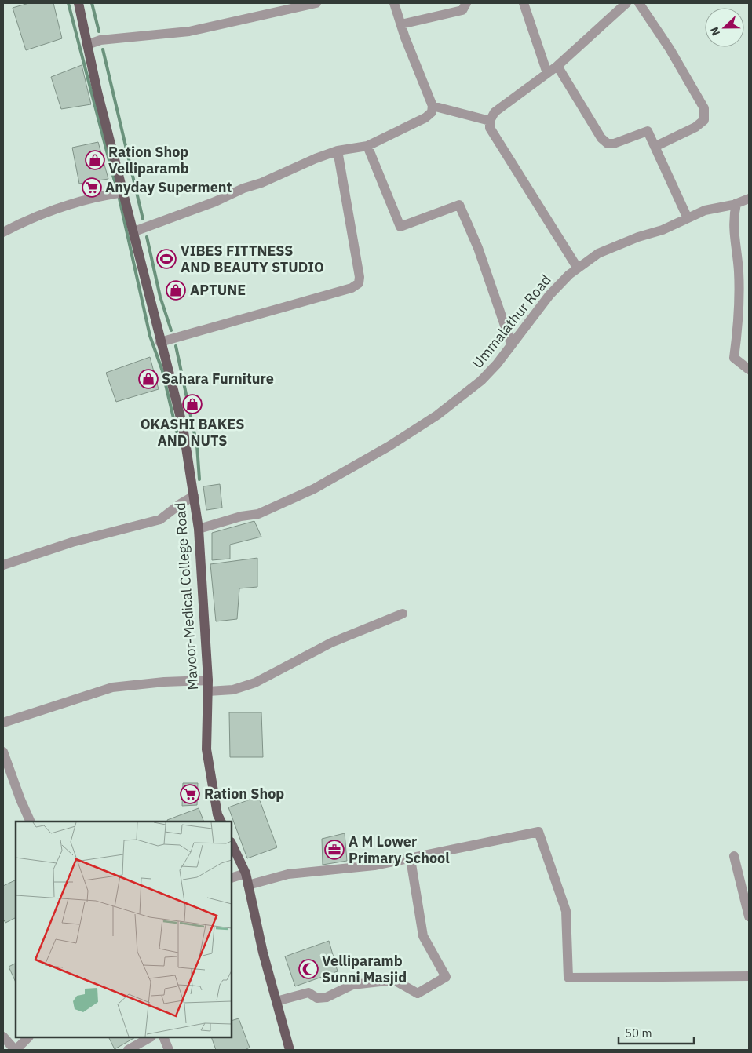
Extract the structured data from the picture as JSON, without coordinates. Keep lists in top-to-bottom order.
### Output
{
  "streets": {
    "main road": ["Mavoor-Medical College Road"],
    "street": ["Ummalathur Road"]
  },
  "crossings": [
    ["Ummalathur Road", "Mavoor-Medical College Road"]
  ],
  "places": {
    "shop": [
      "Ration Shop Velliparamb",
      "APTUNE",
      "Sahara Furniture",
      "OKASHI BAKES AND NUTS"
    ],
    "supermarket": ["Anyday Superment", "Ration Shop"],
    "sports": ["VIBES FITTNESS AND BEAUTY STUDIO"],
    "office": ["A M Lower Primary School"],
    "mosque": ["Velliparamb Sunni Masjid"]
  },
  "scale_bar": "50 m",
  "north": "left"
}
